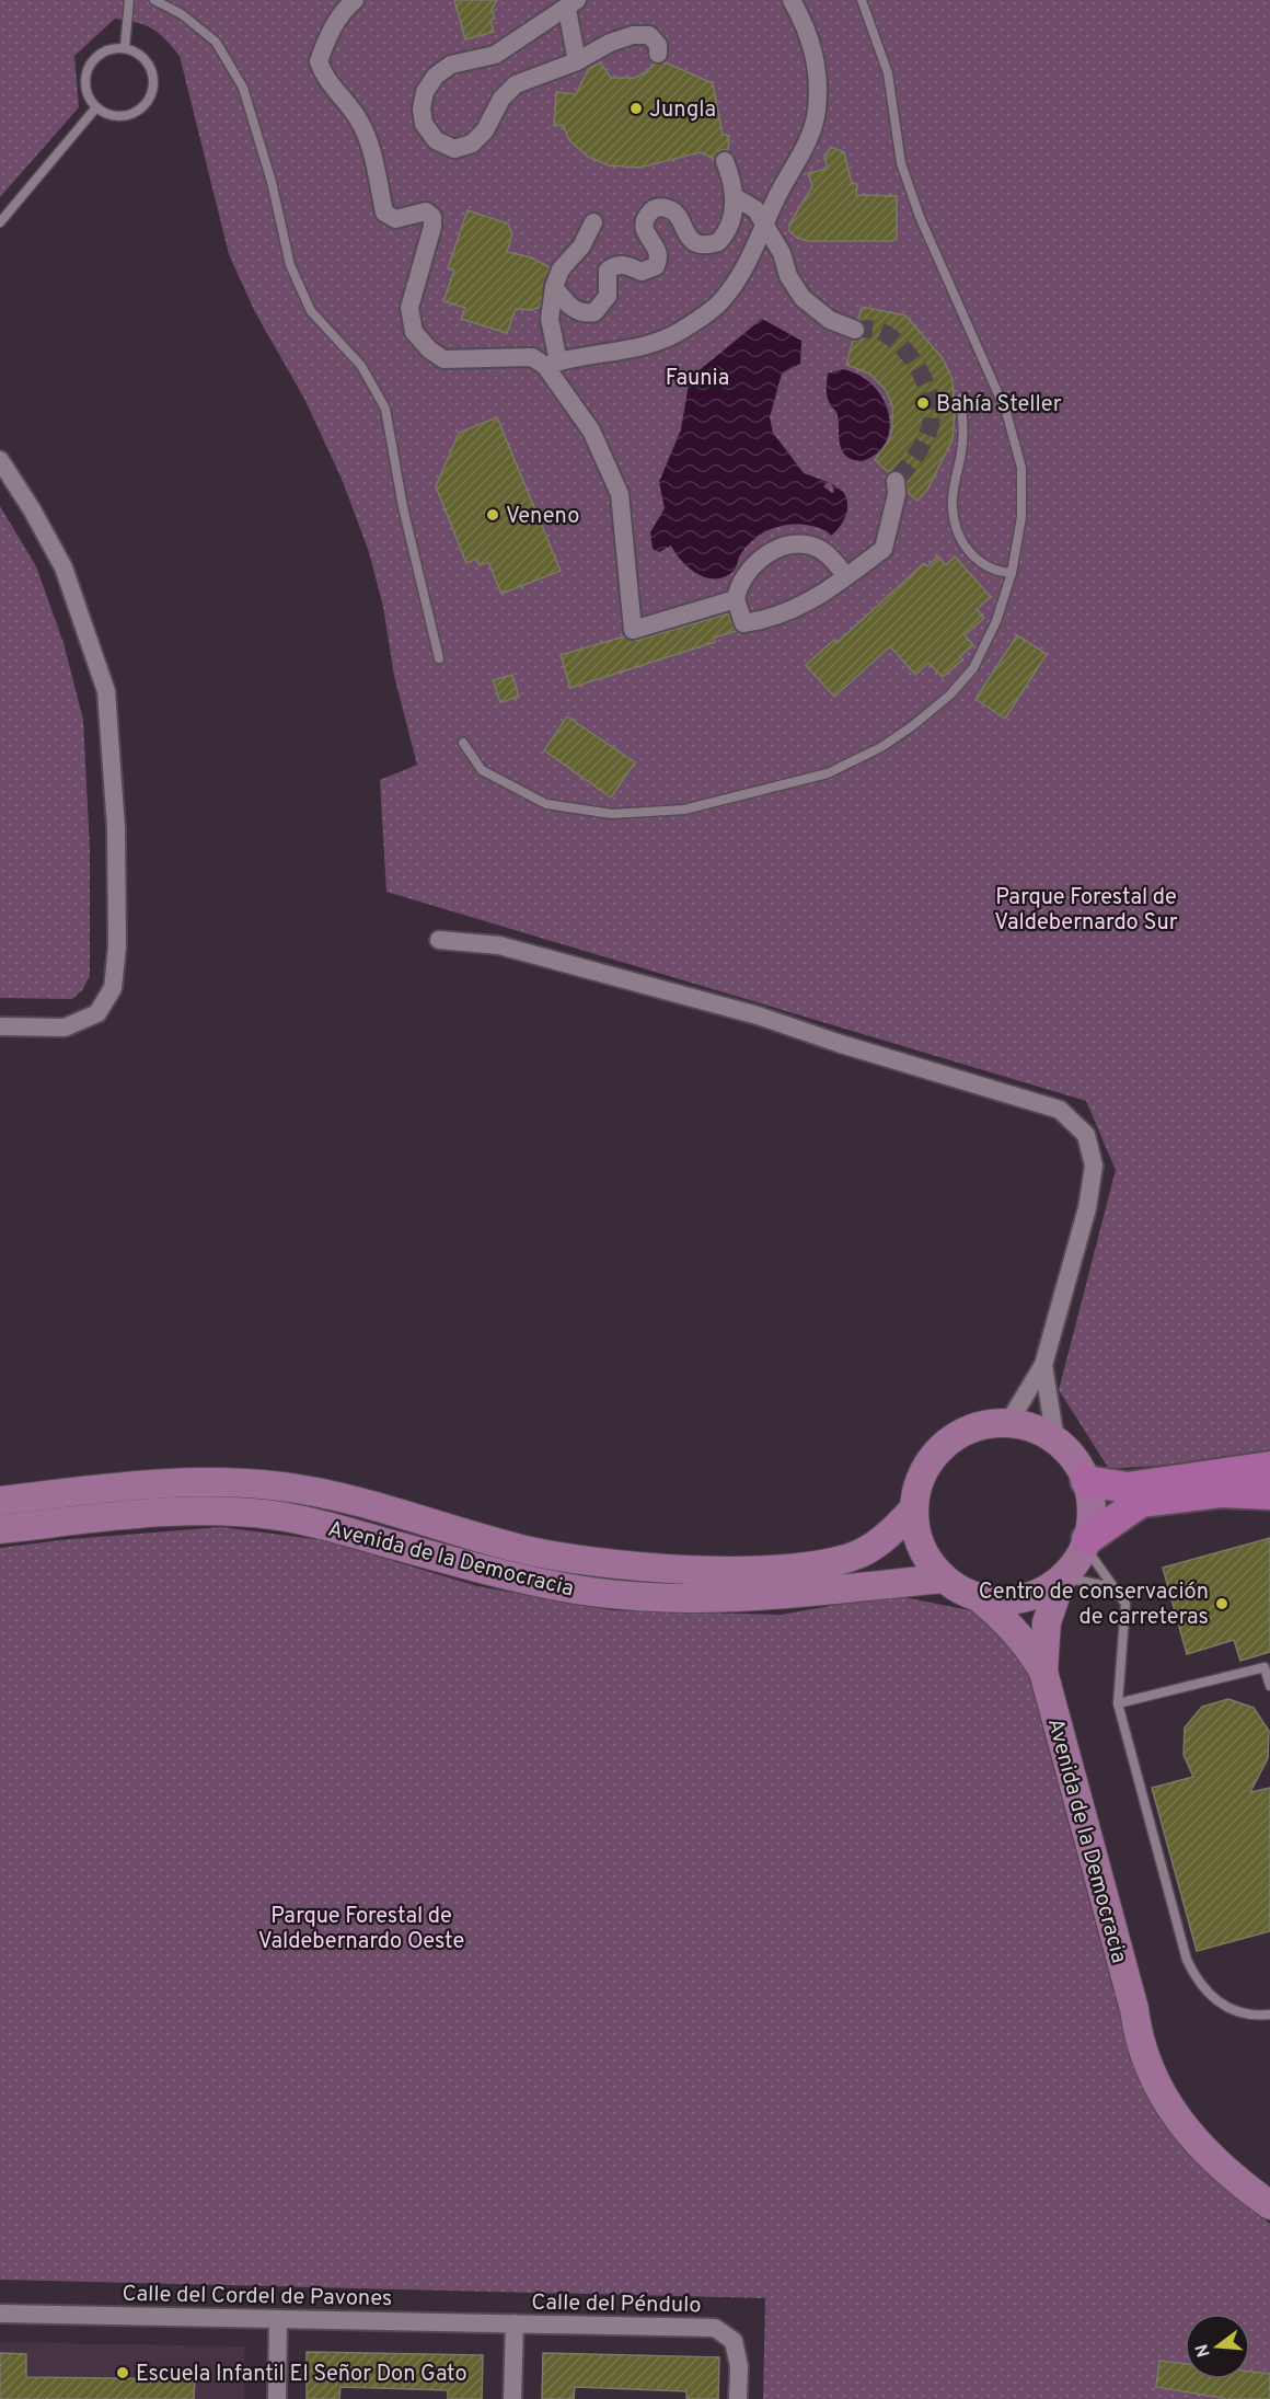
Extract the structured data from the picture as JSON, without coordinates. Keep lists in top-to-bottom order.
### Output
{
  "streets": {
    "main road": ["Avenida de la Democracia"],
    "street": ["Calle del Cordel de Pavones", "Calle del Péndulo"]
  },
  "crossings": [
    ["Calle del Cordel de Pavones", "Calle del Péndulo"]
  ],
  "parks": ["Faunia", "Parque Forestal de Valdebernardo Sur", "Parque Forestal de Valdebernardo Oeste"],
  "places": [
    "Jungla",
    "Bahía Steller",
    "Veneno",
    "Centro de conservación de carreteras",
    "Escuela Infantil El Señor Don Gato"
  ],
  "north": "left"
}
